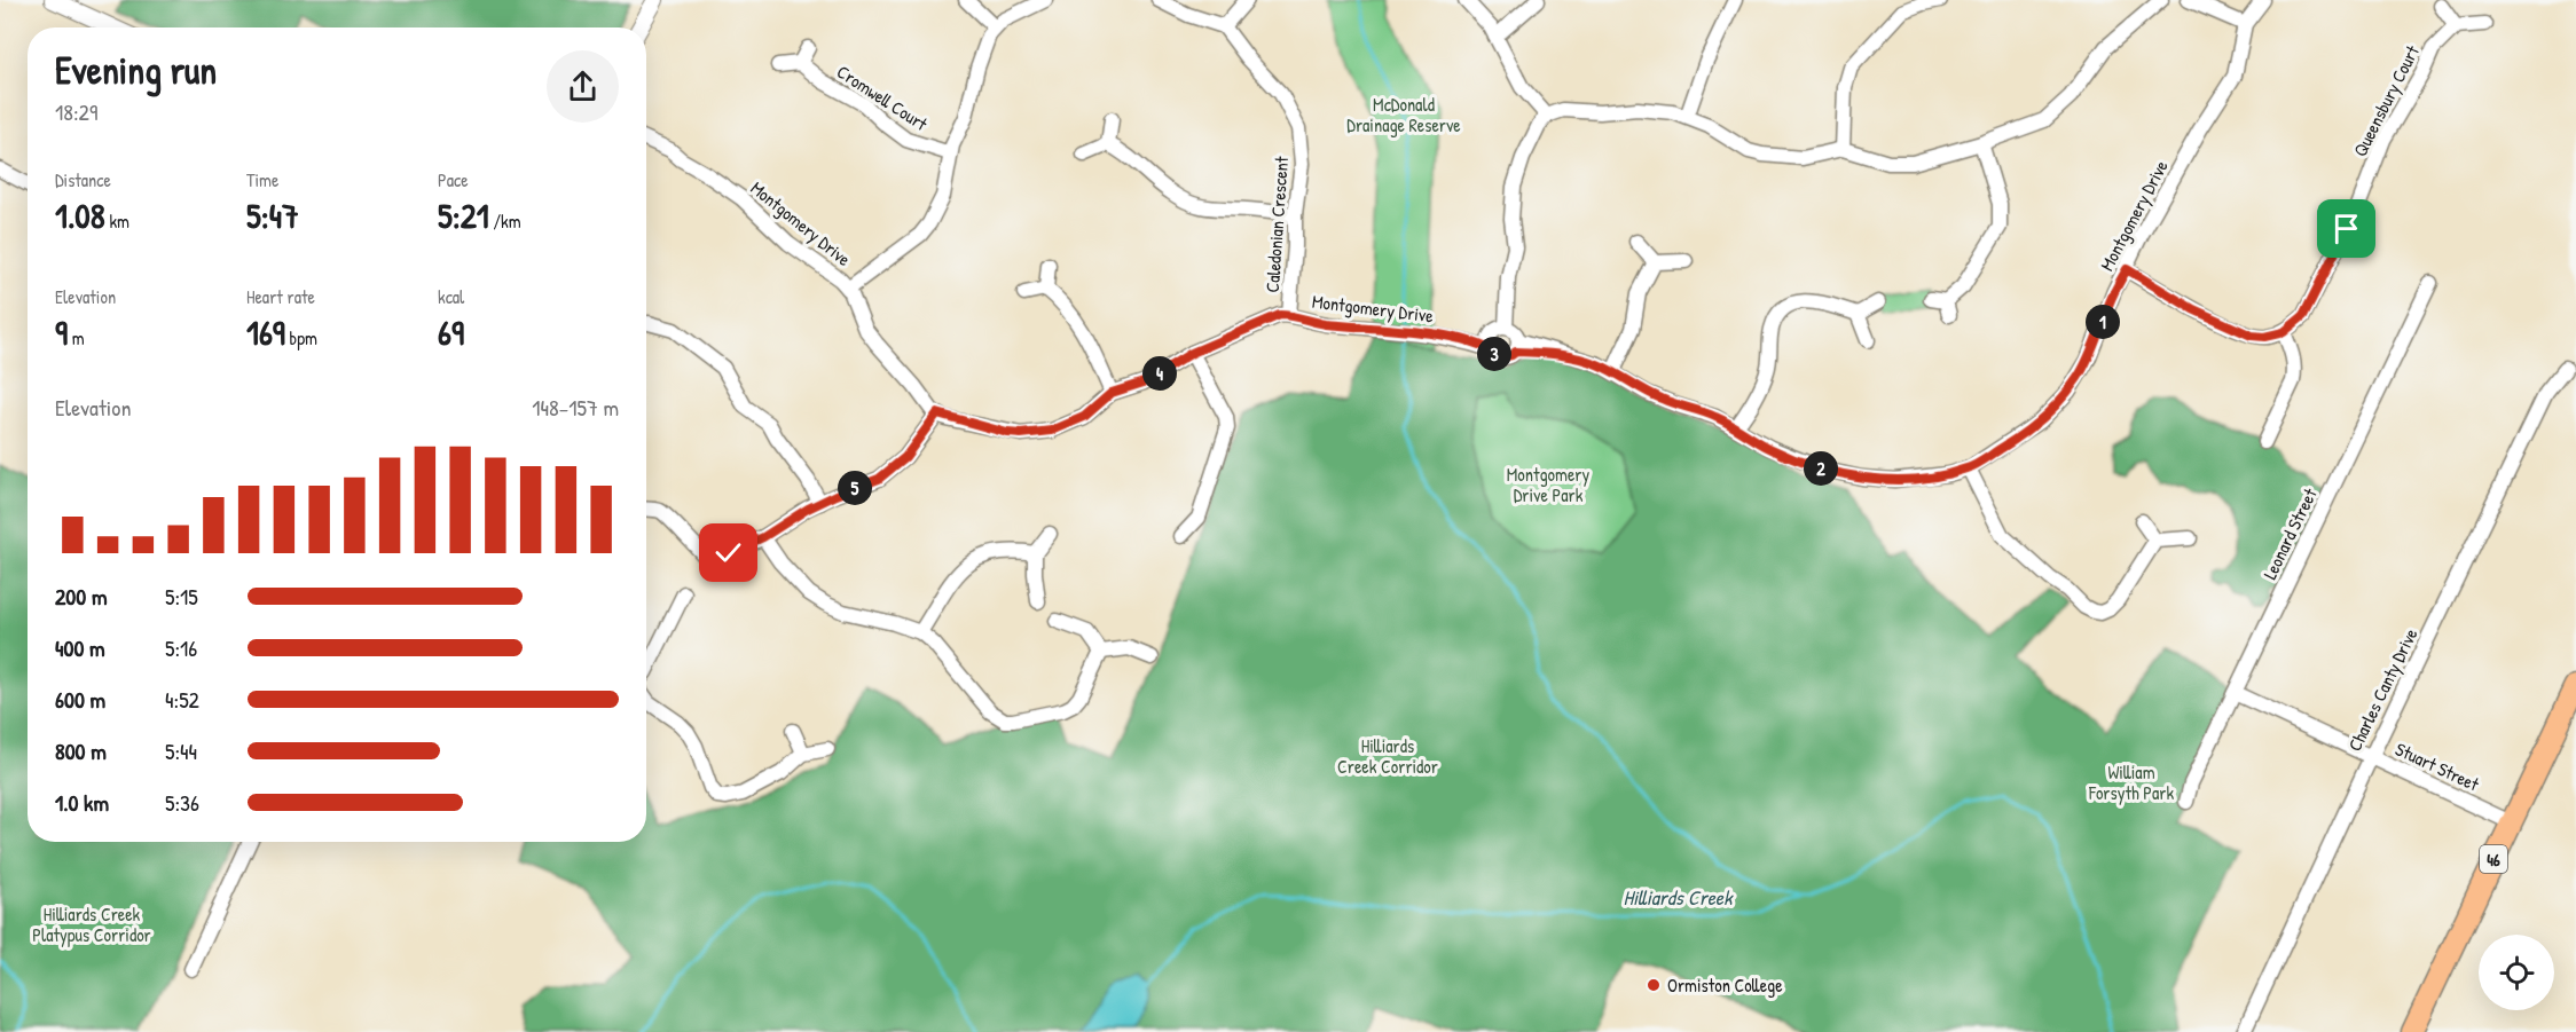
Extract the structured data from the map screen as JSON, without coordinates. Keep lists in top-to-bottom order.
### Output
{
  "streets": {
    "main road": ["46"],
    "street": [
      "Cromwell Court",
      "Queensbury Court",
      "Montgomery Drive",
      "Caledonian Crescent",
      "Leonard Street",
      "Charles Canty Drive",
      "Stuart Street"
    ]
  },
  "crossings": [
    ["Montgomery Drive", "Caledonian Crescent"],
    ["Leonard Street", "Stuart Street"],
    ["Charles Canty Drive", "Stuart Street"],
    ["Stuart Street", "46"]
  ],
  "water": ["Hilliards Creek"],
  "parks": [
    "McDonald Drainage Reserve",
    "Montgomery Drive Park",
    "Hilliards Creek Corridor",
    "William Forsyth Park",
    "Hilliards Creek Platypus Corridor"
  ],
  "places": ["Ormiston College"],
  "page": {
    "heading": ["Evening run", "18:29"],
    "stats": [
      ["Distance", "1.08 km"],
      ["Time", "5:47"],
      ["Pace", "5:21 /km"],
      ["Elevation", "9 m"],
      ["Heart rate", "169 bpm"],
      ["kcal", "69"]
    ],
    "pins": [
      "1",
      "3",
      "4",
      "2",
      "5"
    ],
    "chart": ["Elevation", "148–157 m"],
    "list": [
      {
        "name": "200 m",
        "note": "5:15"
      },
      {
        "name": "400 m",
        "note": "5:16"
      },
      {
        "name": "600 m",
        "note": "4:52"
      },
      {
        "name": "800 m",
        "note": "5:44"
      },
      {
        "name": "1.0 km",
        "note": "5:36"
      }
    ]
  }
}
